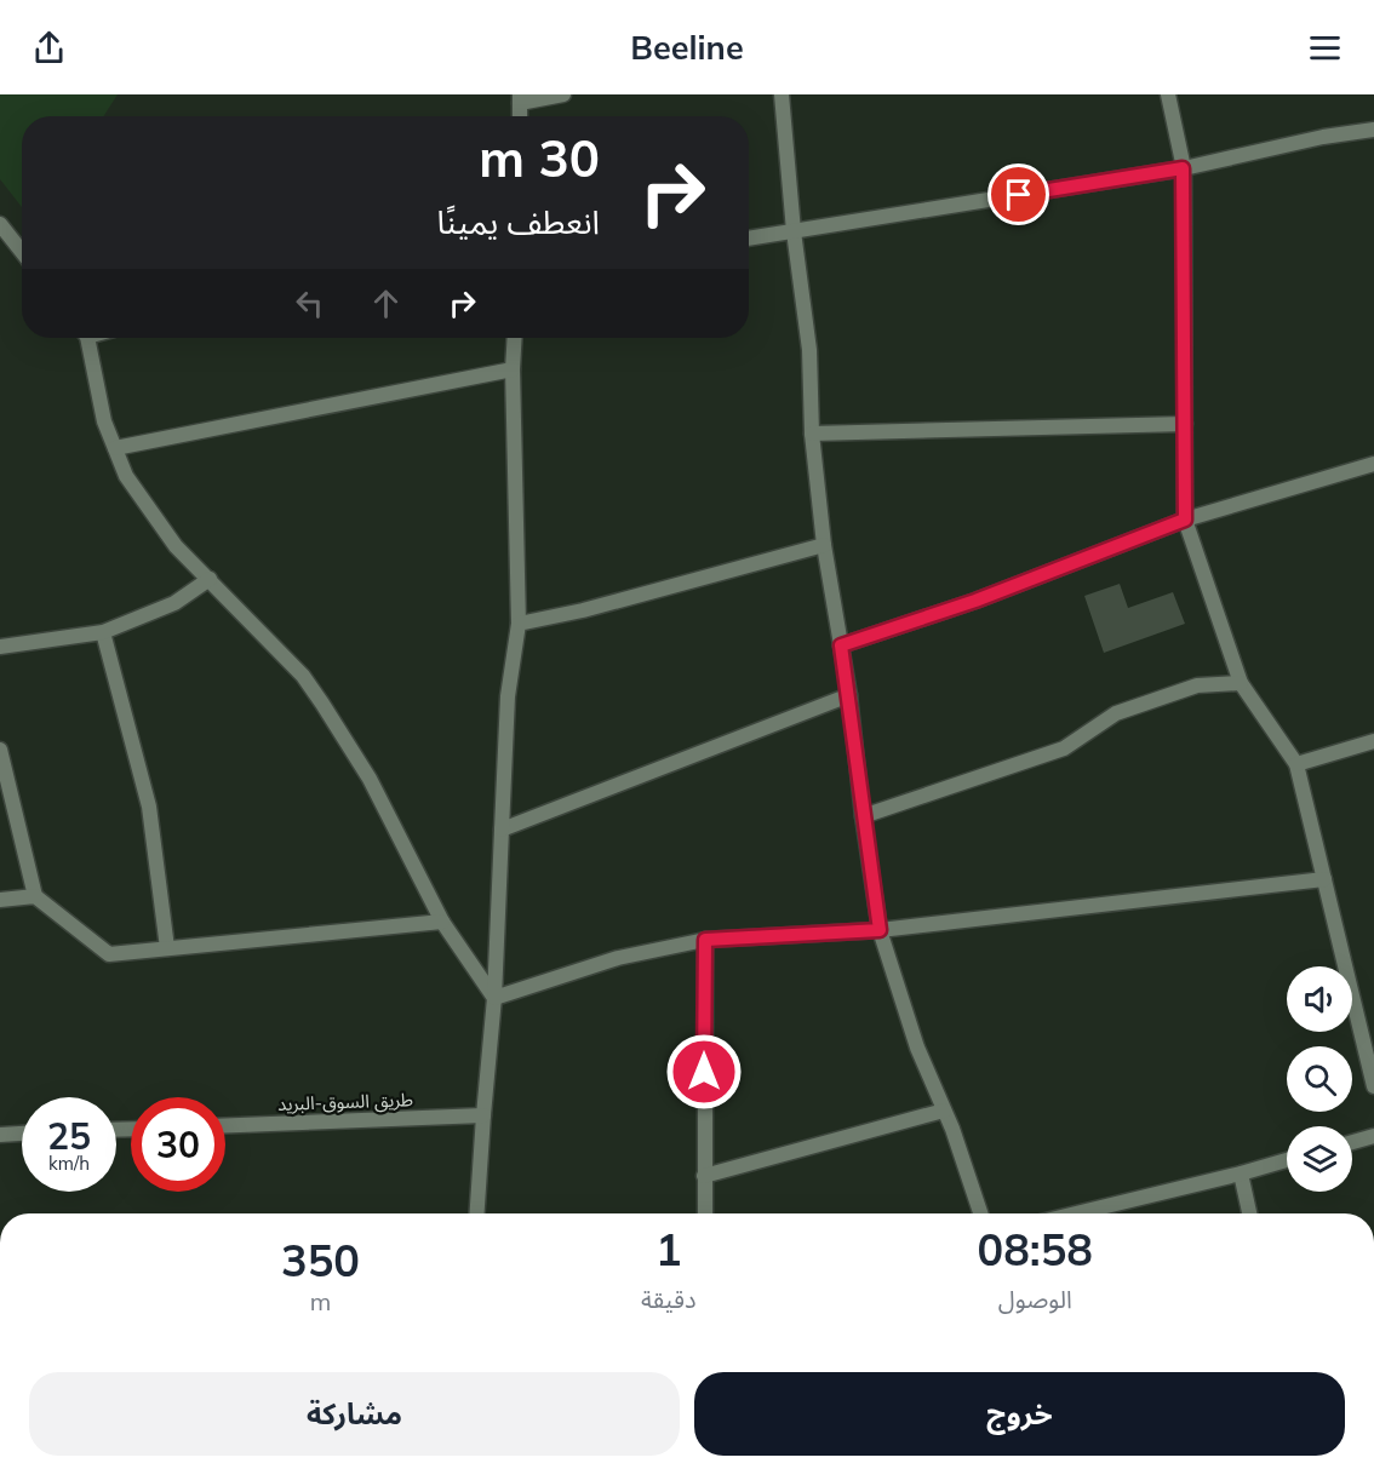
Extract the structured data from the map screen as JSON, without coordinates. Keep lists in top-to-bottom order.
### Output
{
  "streets": {
    "street": ["طريق السوق-البريد"]
  },
  "page": {
    "header": "Beeline",
    "turn": ["30 m", "انعطف يمينًا"],
    "speed": "25 km/h",
    "limit": "30",
    "eta": [
      "08:58",
      "الوصول",
      "1",
      "دقيقة",
      "350",
      "m"
    ],
    "buttons": ["خروج", "مشاركة"]
  }
}
